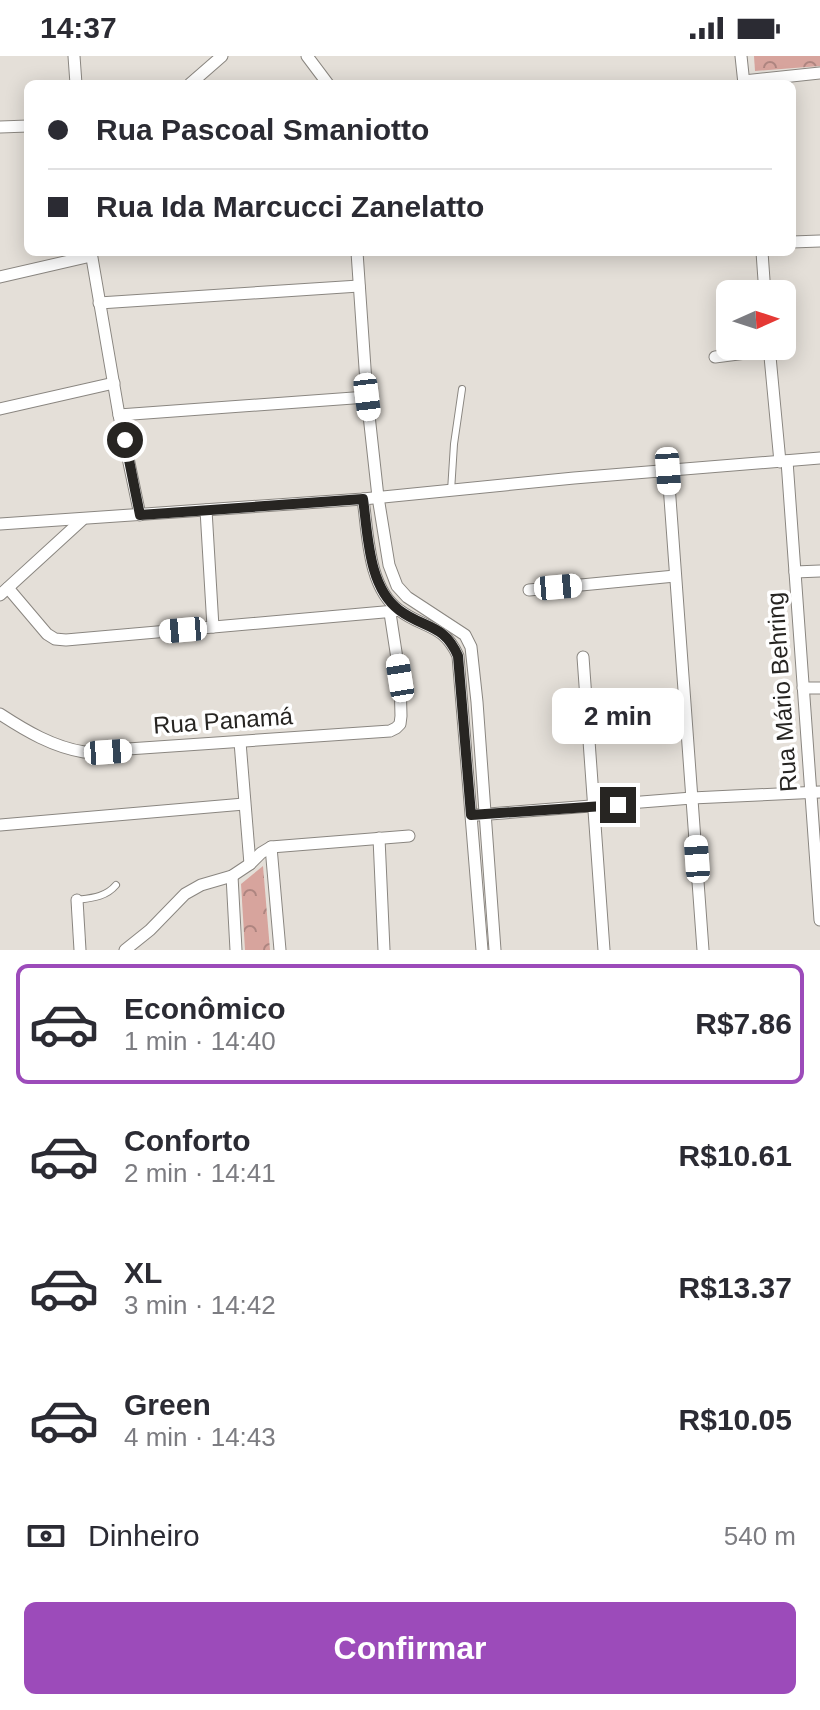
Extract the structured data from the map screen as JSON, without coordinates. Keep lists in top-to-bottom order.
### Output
{
  "streets": {
    "street": ["Rua Mário Behring", "Rua Panamá"]
  },
  "north": "right",
  "page": {
    "status": "14:37",
    "banner": ["Rua Pascoal Smaniotto", "Rua Ida Marcucci Zanelatto"],
    "bubble": "2 min",
    "list": [
      {
        "name": "Econômico",
        "note": "1 min · 14:40",
        "value": "R$7.86"
      },
      {
        "name": "Conforto",
        "note": "2 min · 14:41",
        "value": "R$10.61"
      },
      {
        "name": "XL",
        "note": "3 min · 14:42",
        "value": "R$13.37"
      },
      {
        "name": "Green",
        "note": "4 min · 14:43",
        "value": "R$10.05"
      }
    ],
    "pay": ["Dinheiro", "540 m"],
    "buttons": "Confirmar"
  }
}
